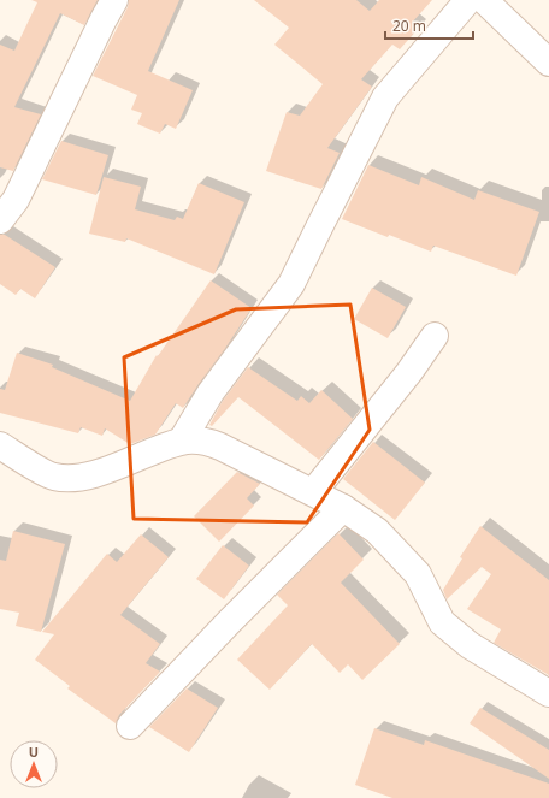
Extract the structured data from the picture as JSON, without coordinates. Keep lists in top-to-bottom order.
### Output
{
  "scale_bar": "20 m",
  "north": "top"
}
